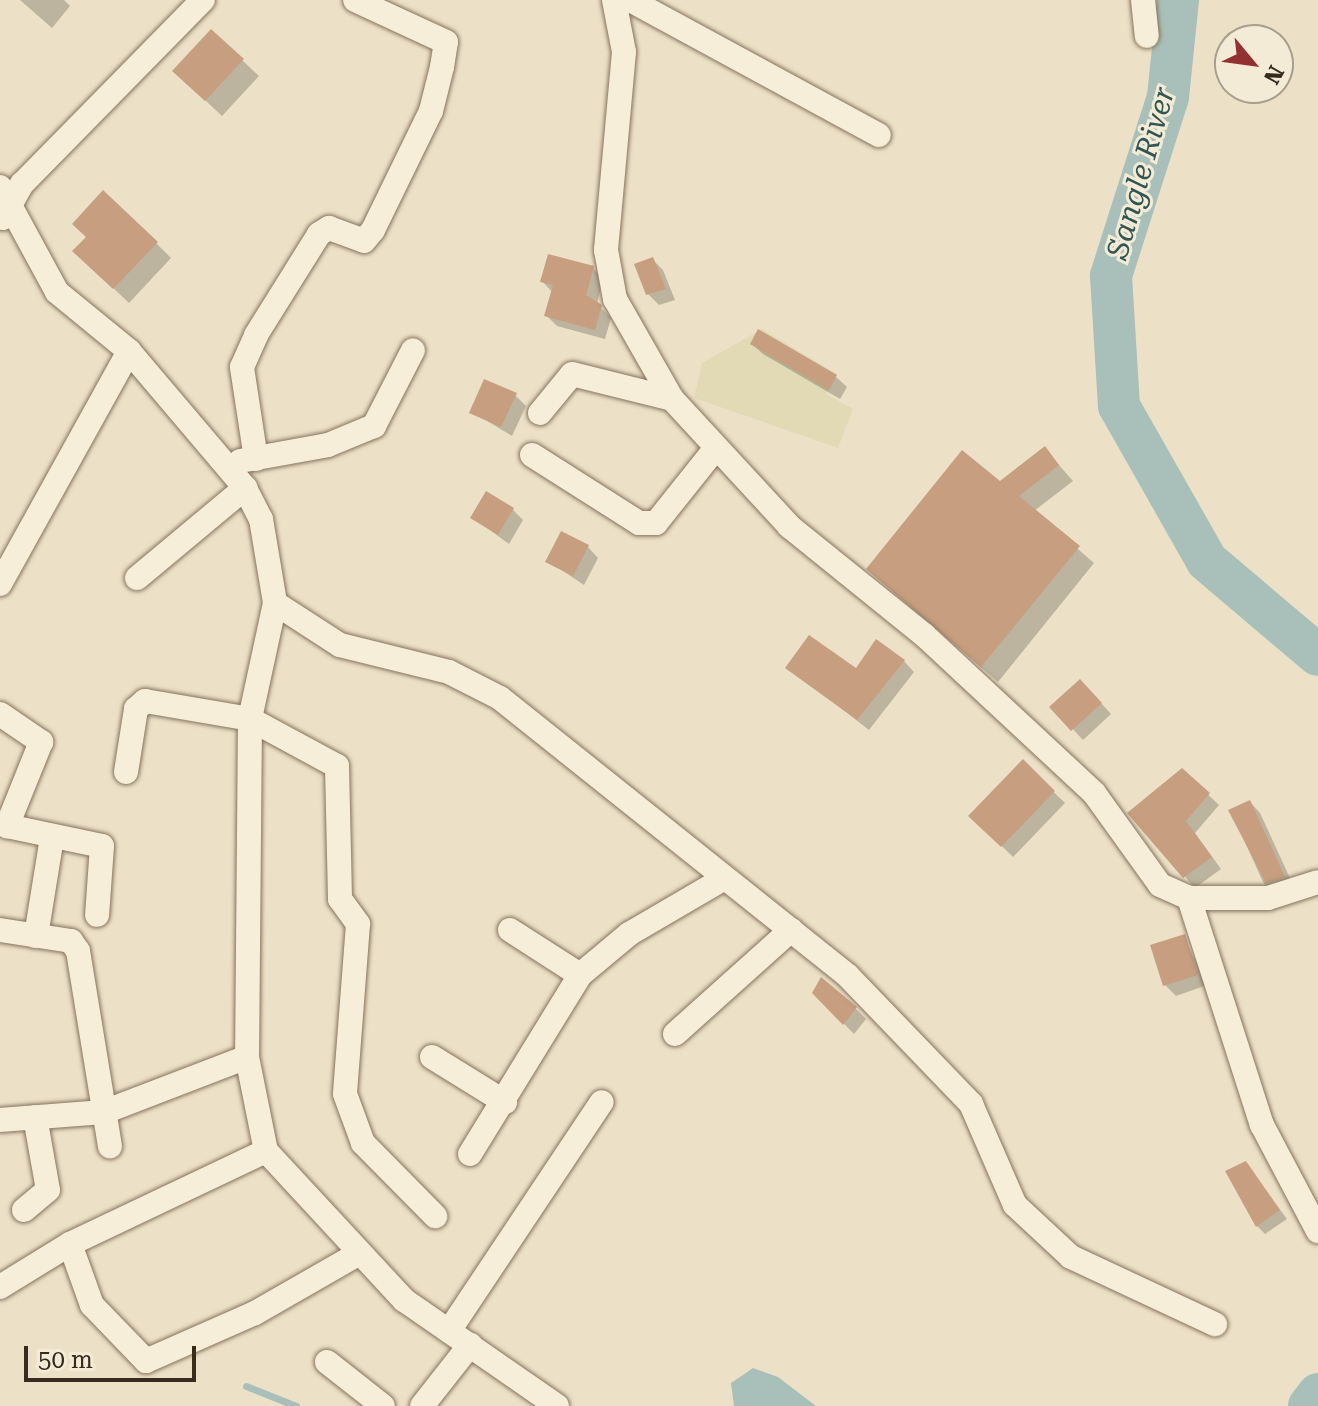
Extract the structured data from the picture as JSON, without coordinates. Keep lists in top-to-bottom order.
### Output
{
  "water": ["Sangle River"],
  "scale_bar": "50 m",
  "north": "bottom right"
}
